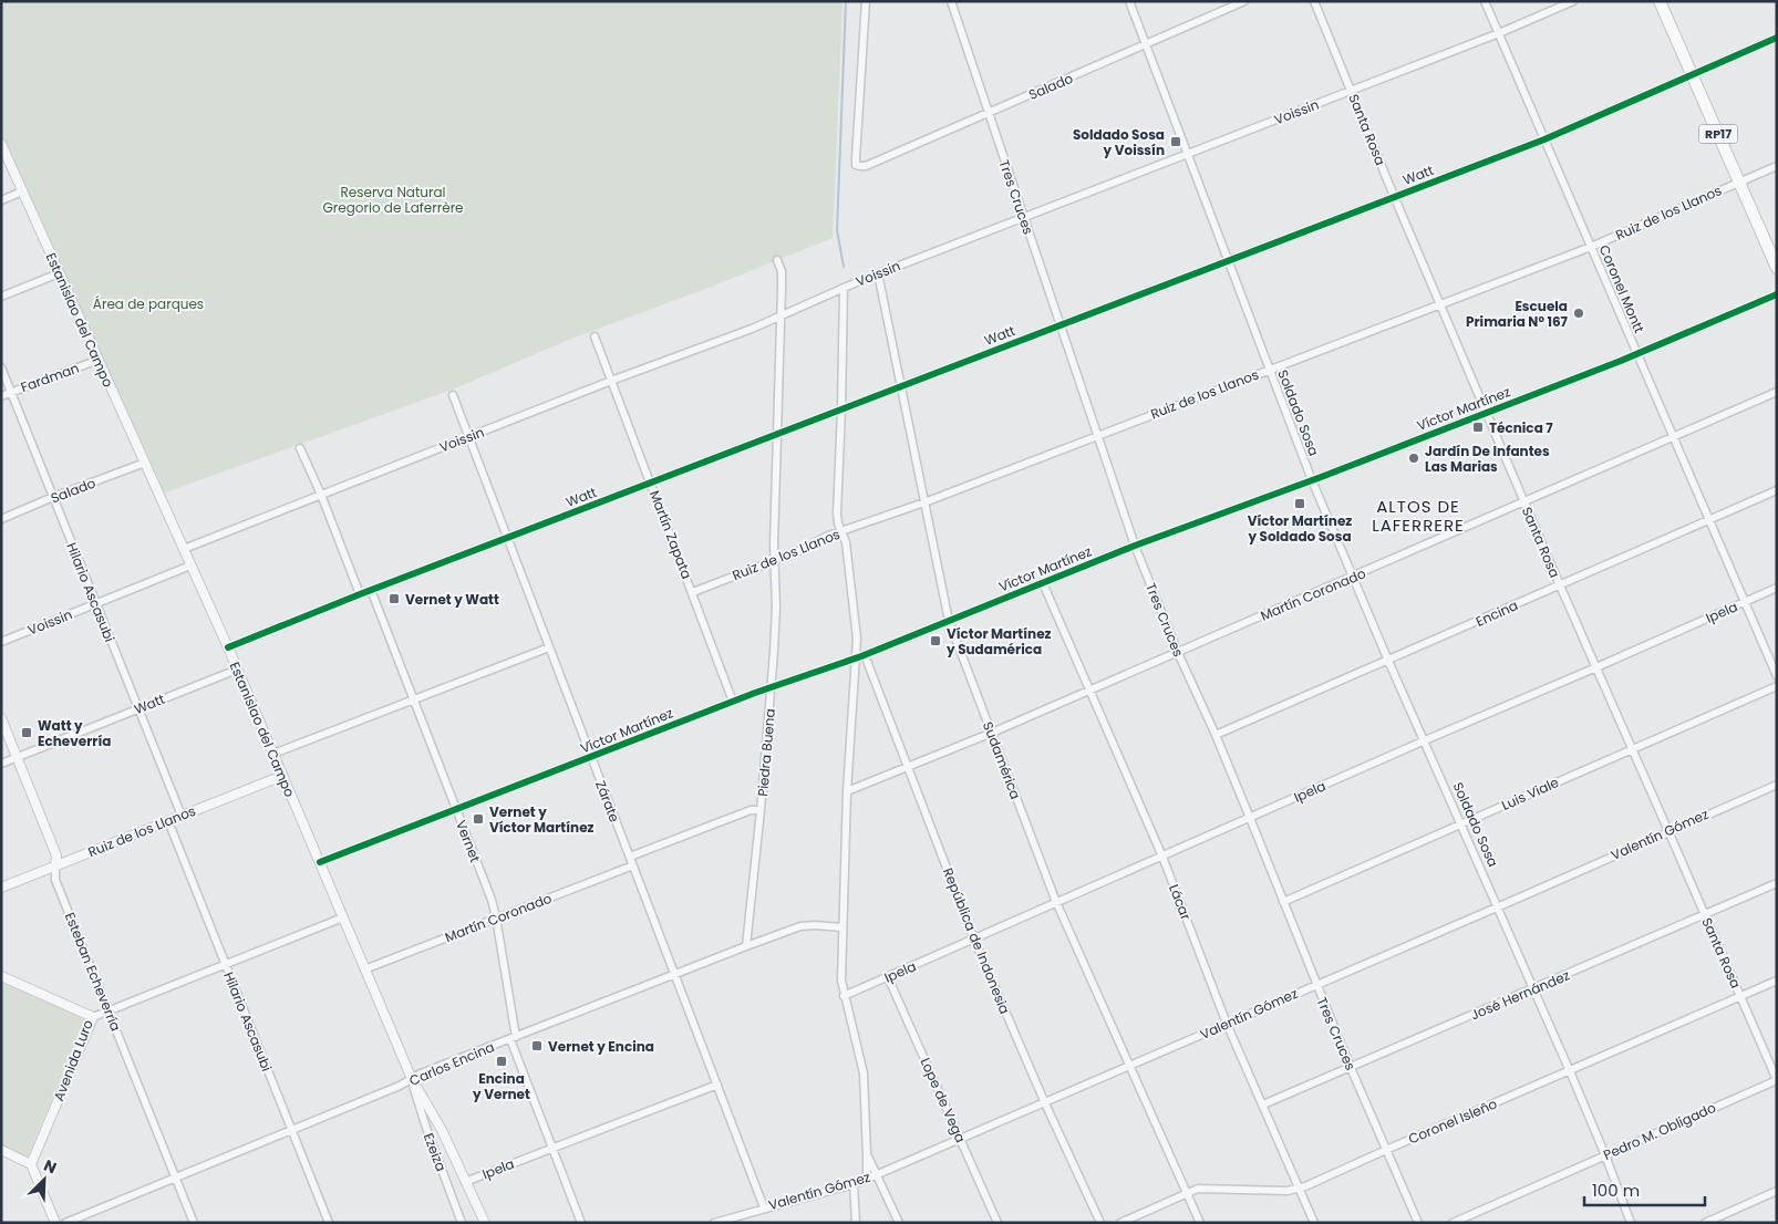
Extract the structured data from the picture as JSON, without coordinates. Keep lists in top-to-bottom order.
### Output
{
  "streets": {
    "main road": ["RP17"],
    "street": [
      "Salado",
      "Voissin",
      "Santa Rosa",
      "Watt",
      "Tres Cruces",
      "Ruiz de los Llanos",
      "Coronel Montt",
      "Estanislao del Campo",
      "Fardman",
      "Víctor Martínez",
      "Soldado Sosa",
      "Martín Zapata",
      "Hilario Ascasubi",
      "Martín Coronado",
      "Ipela",
      "Encina",
      "Piedra Buena",
      "Sudamérica",
      "Luis Viale",
      "Zárate",
      "Valentín Gómez",
      "Vernet",
      "Lácar",
      "República de Indonesia",
      "Esteban Echeverría",
      "José Hernández",
      "Avenida Luro",
      "Carlos Encina",
      "Lope de Vega",
      "Coronel Isleño",
      "Pedro M. Obligado",
      "Ezeiza"
    ]
  },
  "crossings": [
    ["Salado", "Tres Cruces"],
    ["Salado", "Estanislao del Campo"],
    ["Salado", "Soldado Sosa"],
    ["Salado", "Hilario Ascasubi"],
    ["Voissin", "Santa Rosa"],
    ["Voissin", "Tres Cruces"],
    ["Voissin", "Coronel Montt"],
    ["Voissin", "Estanislao del Campo"],
    ["Voissin", "Soldado Sosa"],
    ["Voissin", "Martín Zapata"],
    ["Voissin", "Hilario Ascasubi"],
    ["Voissin", "Piedra Buena"],
    ["Voissin", "Sudamérica"],
    ["Voissin", "Zárate"],
    ["Santa Rosa", "Watt"],
    ["Santa Rosa", "Ruiz de los Llanos"],
    ["Santa Rosa", "Víctor Martínez"],
    ["Santa Rosa", "Martín Coronado"],
    ["Santa Rosa", "Ipela"],
    ["Santa Rosa", "Encina"],
    ["Santa Rosa", "Luis Viale"],
    ["Santa Rosa", "Valentín Gómez"],
    ["Santa Rosa", "José Hernández"],
    ["Santa Rosa", "Coronel Isleño"],
    ["Santa Rosa", "Pedro M. Obligado"],
    ["RP17", "Watt"],
    ["RP17", "Ruiz de los Llanos"],
    ["Watt", "Tres Cruces"],
    ["Watt", "Coronel Montt"],
    ["Watt", "Estanislao del Campo"],
    ["Watt", "Soldado Sosa"],
    ["Watt", "Martín Zapata"],
    ["Watt", "Hilario Ascasubi"],
    ["Watt", "Piedra Buena"],
    ["Watt", "Sudamérica"],
    ["Watt", "Zárate"],
    ["Watt", "Vernet"],
    ["Watt", "Esteban Echeverría"],
    ["Tres Cruces", "Ruiz de los Llanos"],
    ["Tres Cruces", "Víctor Martínez"],
    ["Tres Cruces", "Martín Coronado"],
    ["Tres Cruces", "Ipela"],
    ["Tres Cruces", "Encina"],
    ["Tres Cruces", "Luis Viale"],
    ["Tres Cruces", "Valentín Gómez"],
    ["Tres Cruces", "José Hernández"],
    ["Tres Cruces", "Coronel Isleño"],
    ["Ruiz de los Llanos", "Coronel Montt"],
    ["Ruiz de los Llanos", "Estanislao del Campo"],
    ["Ruiz de los Llanos", "Soldado Sosa"],
    ["Ruiz de los Llanos", "Martín Zapata"],
    ["Ruiz de los Llanos", "Hilario Ascasubi"],
    ["Ruiz de los Llanos", "Piedra Buena"],
    ["Ruiz de los Llanos", "Sudamérica"],
    ["Ruiz de los Llanos", "Esteban Echeverría"],
    ["Coronel Montt", "Víctor Martínez"],
    ["Coronel Montt", "Martín Coronado"],
    ["Coronel Montt", "Ipela"],
    ["Coronel Montt", "Encina"],
    ["Estanislao del Campo", "Fardman"],
    ["Estanislao del Campo", "Víctor Martínez"],
    ["Estanislao del Campo", "Martín Coronado"],
    ["Estanislao del Campo", "Ipela"],
    ["Estanislao del Campo", "Carlos Encina"],
    ["Estanislao del Campo", "Ezeiza"],
    ["Fardman", "Hilario Ascasubi"],
    ["Víctor Martínez", "Soldado Sosa"],
    ["Víctor Martínez", "Martín Zapata"],
    ["Víctor Martínez", "Piedra Buena"],
    ["Víctor Martínez", "Sudamérica"],
    ["Víctor Martínez", "Zárate"],
    ["Víctor Martínez", "Vernet"],
    ["Víctor Martínez", "Lácar"],
    ["Víctor Martínez", "República de Indonesia"],
    ["Soldado Sosa", "Martín Coronado"],
    ["Soldado Sosa", "Ipela"],
    ["Soldado Sosa", "Encina"],
    ["Soldado Sosa", "Luis Viale"],
    ["Soldado Sosa", "Valentín Gómez"],
    ["Soldado Sosa", "José Hernández"],
    ["Soldado Sosa", "Coronel Isleño"],
    ["Soldado Sosa", "Pedro M. Obligado"],
    ["Hilario Ascasubi", "Carlos Encina"],
    ["Martín Coronado", "Sudamérica"],
    ["Martín Coronado", "Zárate"],
    ["Martín Coronado", "Vernet"],
    ["Martín Coronado", "Lácar"],
    ["Martín Coronado", "República de Indonesia"],
    ["Ipela", "Sudamérica"],
    ["Ipela", "Zárate"],
    ["Ipela", "Vernet"],
    ["Ipela", "Lácar"],
    ["Ipela", "República de Indonesia"],
    ["Ipela", "Lope de Vega"],
    ["Piedra Buena", "Carlos Encina"],
    ["Sudamérica", "Valentín Gómez"],
    ["Sudamérica", "Coronel Isleño"],
    ["Zárate", "Valentín Gómez"],
    ["Zárate", "Carlos Encina"],
    ["Valentín Gómez", "Lácar"],
    ["Valentín Gómez", "República de Indonesia"],
    ["Valentín Gómez", "Lope de Vega"],
    ["Vernet", "Carlos Encina"],
    ["Lácar", "José Hernández"],
    ["Lácar", "Coronel Isleño"],
    ["Esteban Echeverría", "Carlos Encina"],
    ["Carlos Encina", "Ezeiza"]
  ],
  "districts": ["ALTOS DE LAFERRERE"],
  "parks": ["Reserva Natural Gregorio de Laferrère", "Área de parques"],
  "places": {
    "transit": [
      "Soldado Sosa y Voissín",
      "Técnica 7",
      "Víctor Martínez y Soldado Sosa",
      "Vernet y Watt",
      "Víctor Martínez y Sudamérica",
      "Watt y Echeverría",
      "Vernet y Víctor Martínez",
      "Vernet y Encina",
      "Encina y Vernet"
    ],
    "other": ["Escuela Primaria Nº 167", "Jardín De Infantes Las Marias"]
  },
  "scale_bar": "100 m",
  "north": "top right"
}
